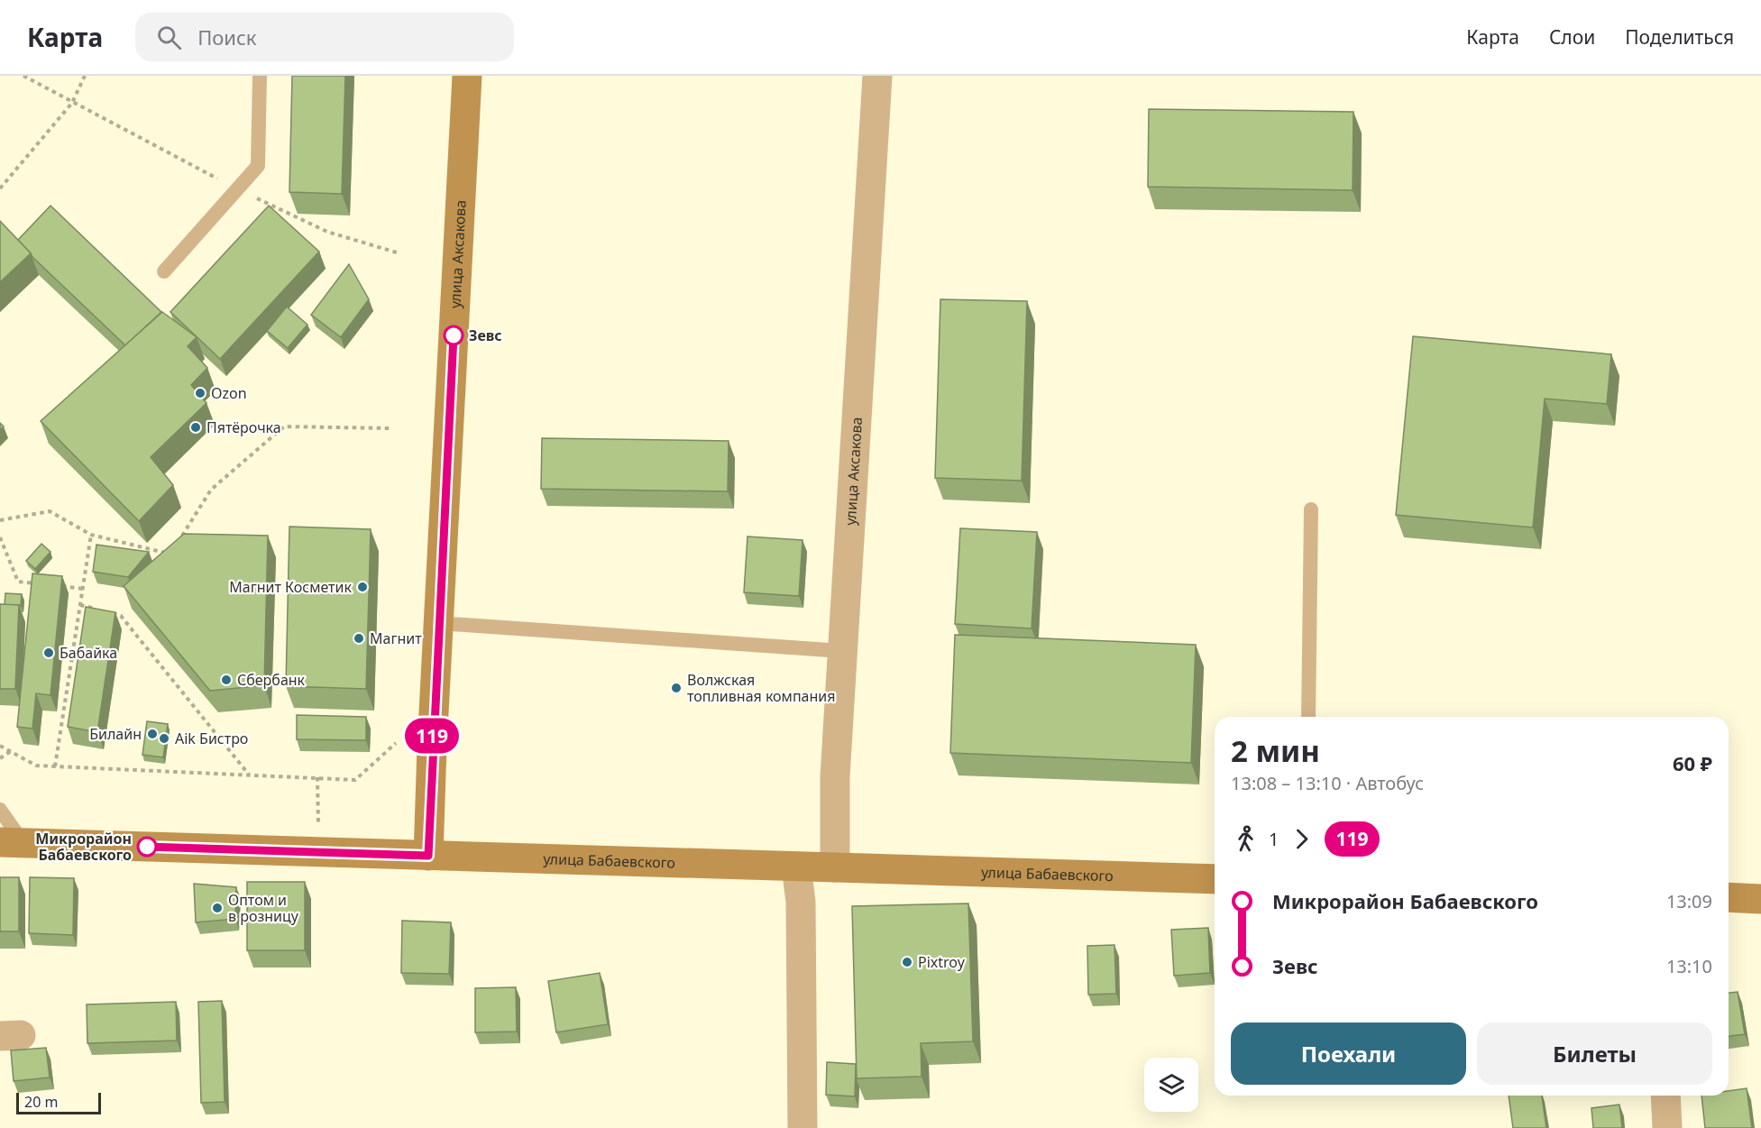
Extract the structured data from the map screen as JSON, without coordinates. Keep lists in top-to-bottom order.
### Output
{
  "streets": {
    "main road": ["улица Аксакова", "улица Бабаевского"]
  },
  "crossings": [
    ["улица Аксакова", "улица Бабаевского"]
  ],
  "places": [
    "Зевс",
    "Ozon",
    "Пятёрочка",
    "Магнит Косметик",
    "Магнит",
    "Бабайка",
    "Сбербанк",
    "Волжская топливная компания",
    "Билайн",
    "Aik Бистро",
    "Микрорайон Бабаевского",
    "Оптом и в розницу",
    "Pixtroy"
  ],
  "lines": ["bus line 119"],
  "scale_bar": "20 m",
  "page": {
    "header": "Карта",
    "search": "Поиск",
    "nav": ["Карта", "Слои", "Поделиться"],
    "on_map": "119",
    "heading": ["2 мин", "13:08 – 13:10 · Автобус", "60 ₽"],
    "legs": ["1", "119"],
    "list": [
      {
        "name": "Микрорайон Бабаевского",
        "value": "13:09"
      },
      {
        "name": "Зевс",
        "value": "13:10"
      }
    ],
    "buttons": ["Поехали", "Билеты"],
    "scale": "20 m"
  }
}
